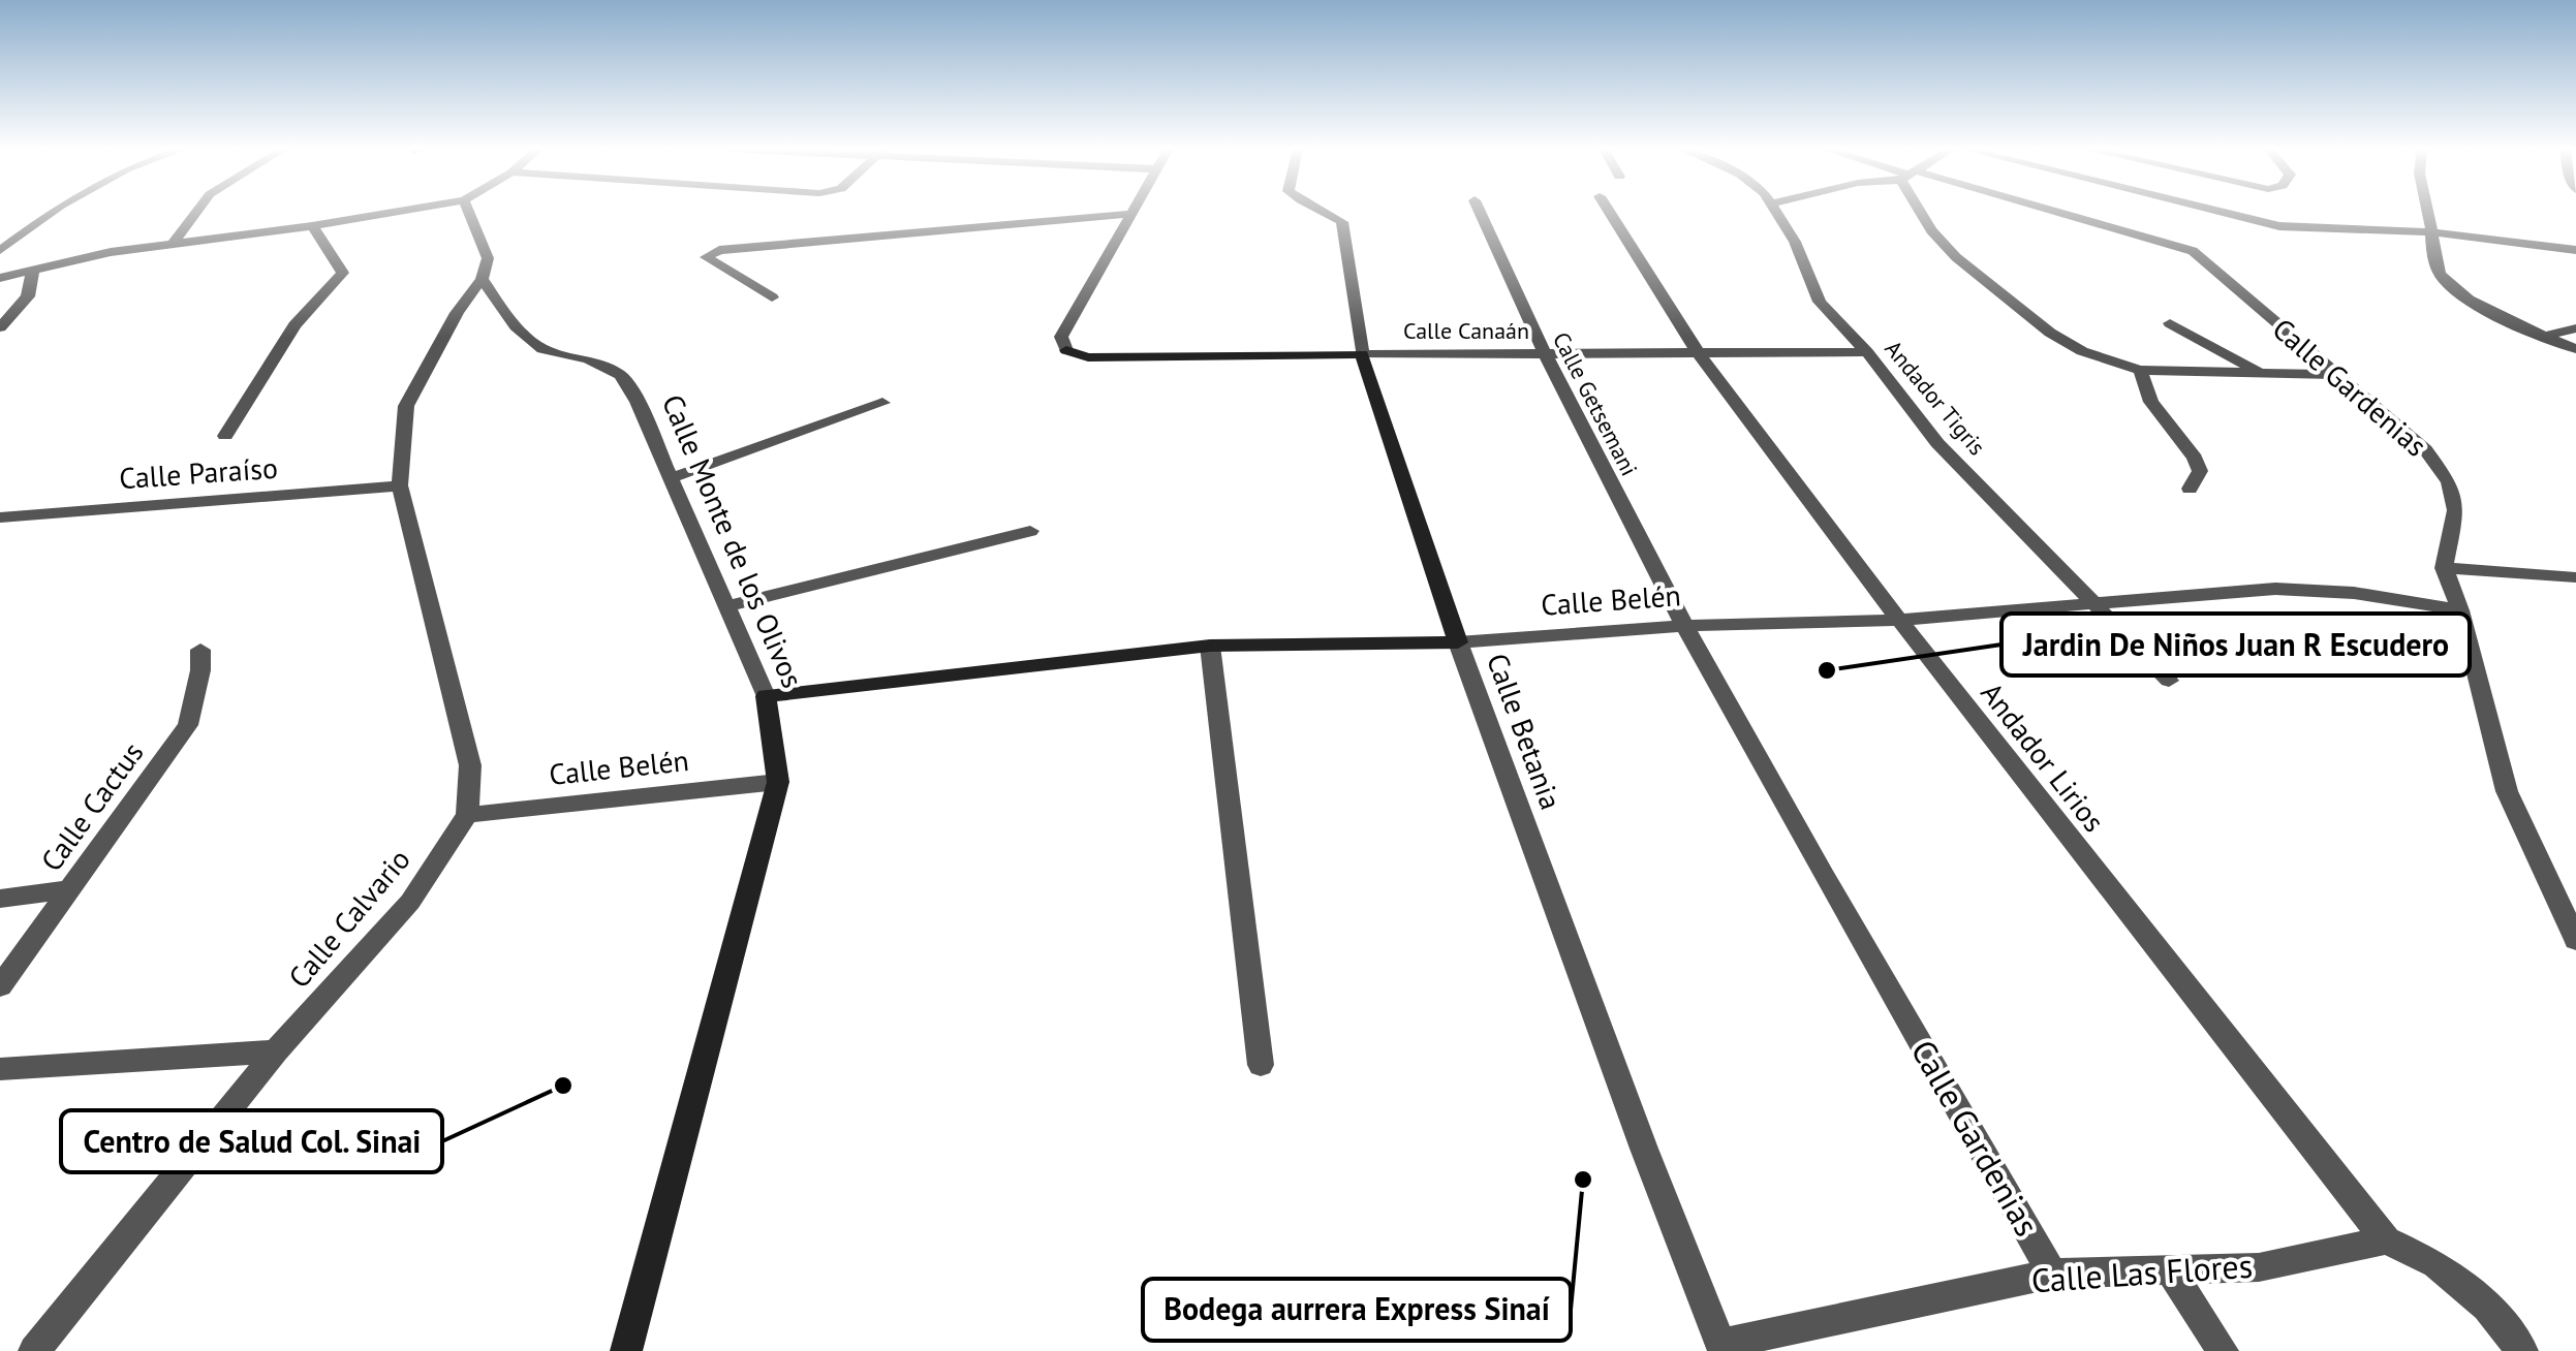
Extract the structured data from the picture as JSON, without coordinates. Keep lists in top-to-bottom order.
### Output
{
  "streets": {
    "street": [
      "Calle Canaán",
      "Calle Gardenias",
      "Andador Tigris",
      "Calle Getsemani",
      "Calle Paraíso",
      "Calle Monte de los Olivos",
      "Calle Belén",
      "Calle Betania",
      "Andador Lirios",
      "Calle Cactus",
      "Calle Calvario",
      "Calle Las Flores"
    ]
  },
  "crossings": [
    ["Calle Canaán", "Andador Tigris"],
    ["Calle Canaán", "Calle Getsemani"],
    ["Calle Canaán", "Calle Betania"],
    ["Calle Canaán", "Andador Lirios"],
    ["Calle Gardenias", "Calle Getsemani"],
    ["Calle Gardenias", "Calle Belén"],
    ["Calle Gardenias", "Calle Las Flores"],
    ["Andador Tigris", "Calle Belén"],
    ["Calle Getsemani", "Calle Belén"],
    ["Calle Monte de los Olivos", "Calle Belén"],
    ["Calle Belén", "Calle Betania"],
    ["Calle Belén", "Andador Lirios"],
    ["Calle Belén", "Calle Calvario"],
    ["Calle Betania", "Calle Las Flores"],
    ["Andador Lirios", "Calle Las Flores"]
  ],
  "places": ["Jardin De Niños Juan R Escudero", "Centro de Salud Col. Sinai", "Bodega aurrera Express Sinaí"]
}
